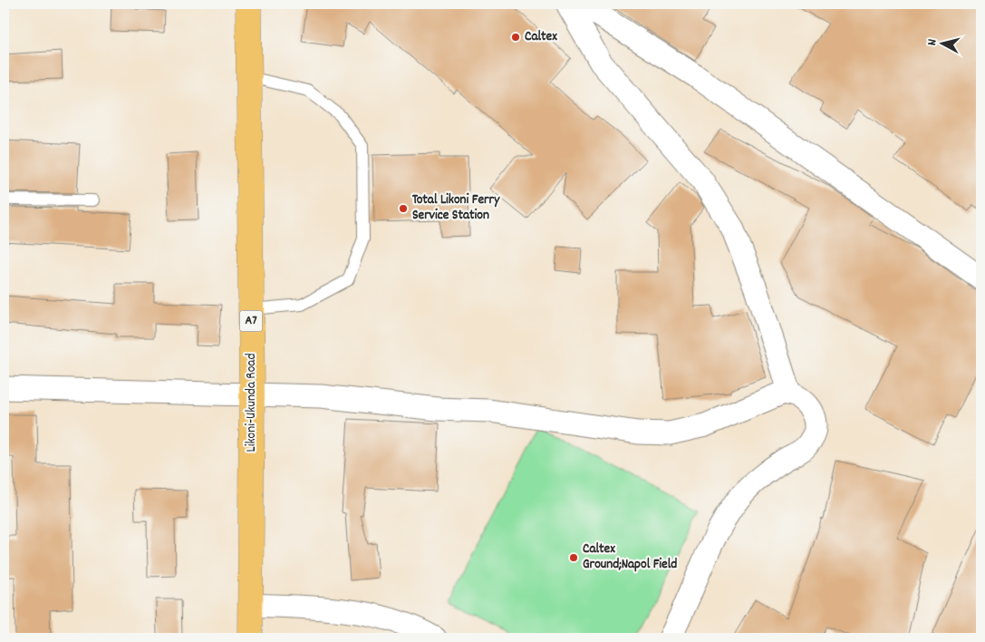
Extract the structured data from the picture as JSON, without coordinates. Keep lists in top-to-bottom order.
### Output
{
  "streets": {
    "highway": ["A7", "Likoni-Ukunda Road"]
  },
  "places": ["Caltex", "Total Likoni Ferry Service Station", "Caltex Ground;Napol Field"],
  "north": "left"
}
